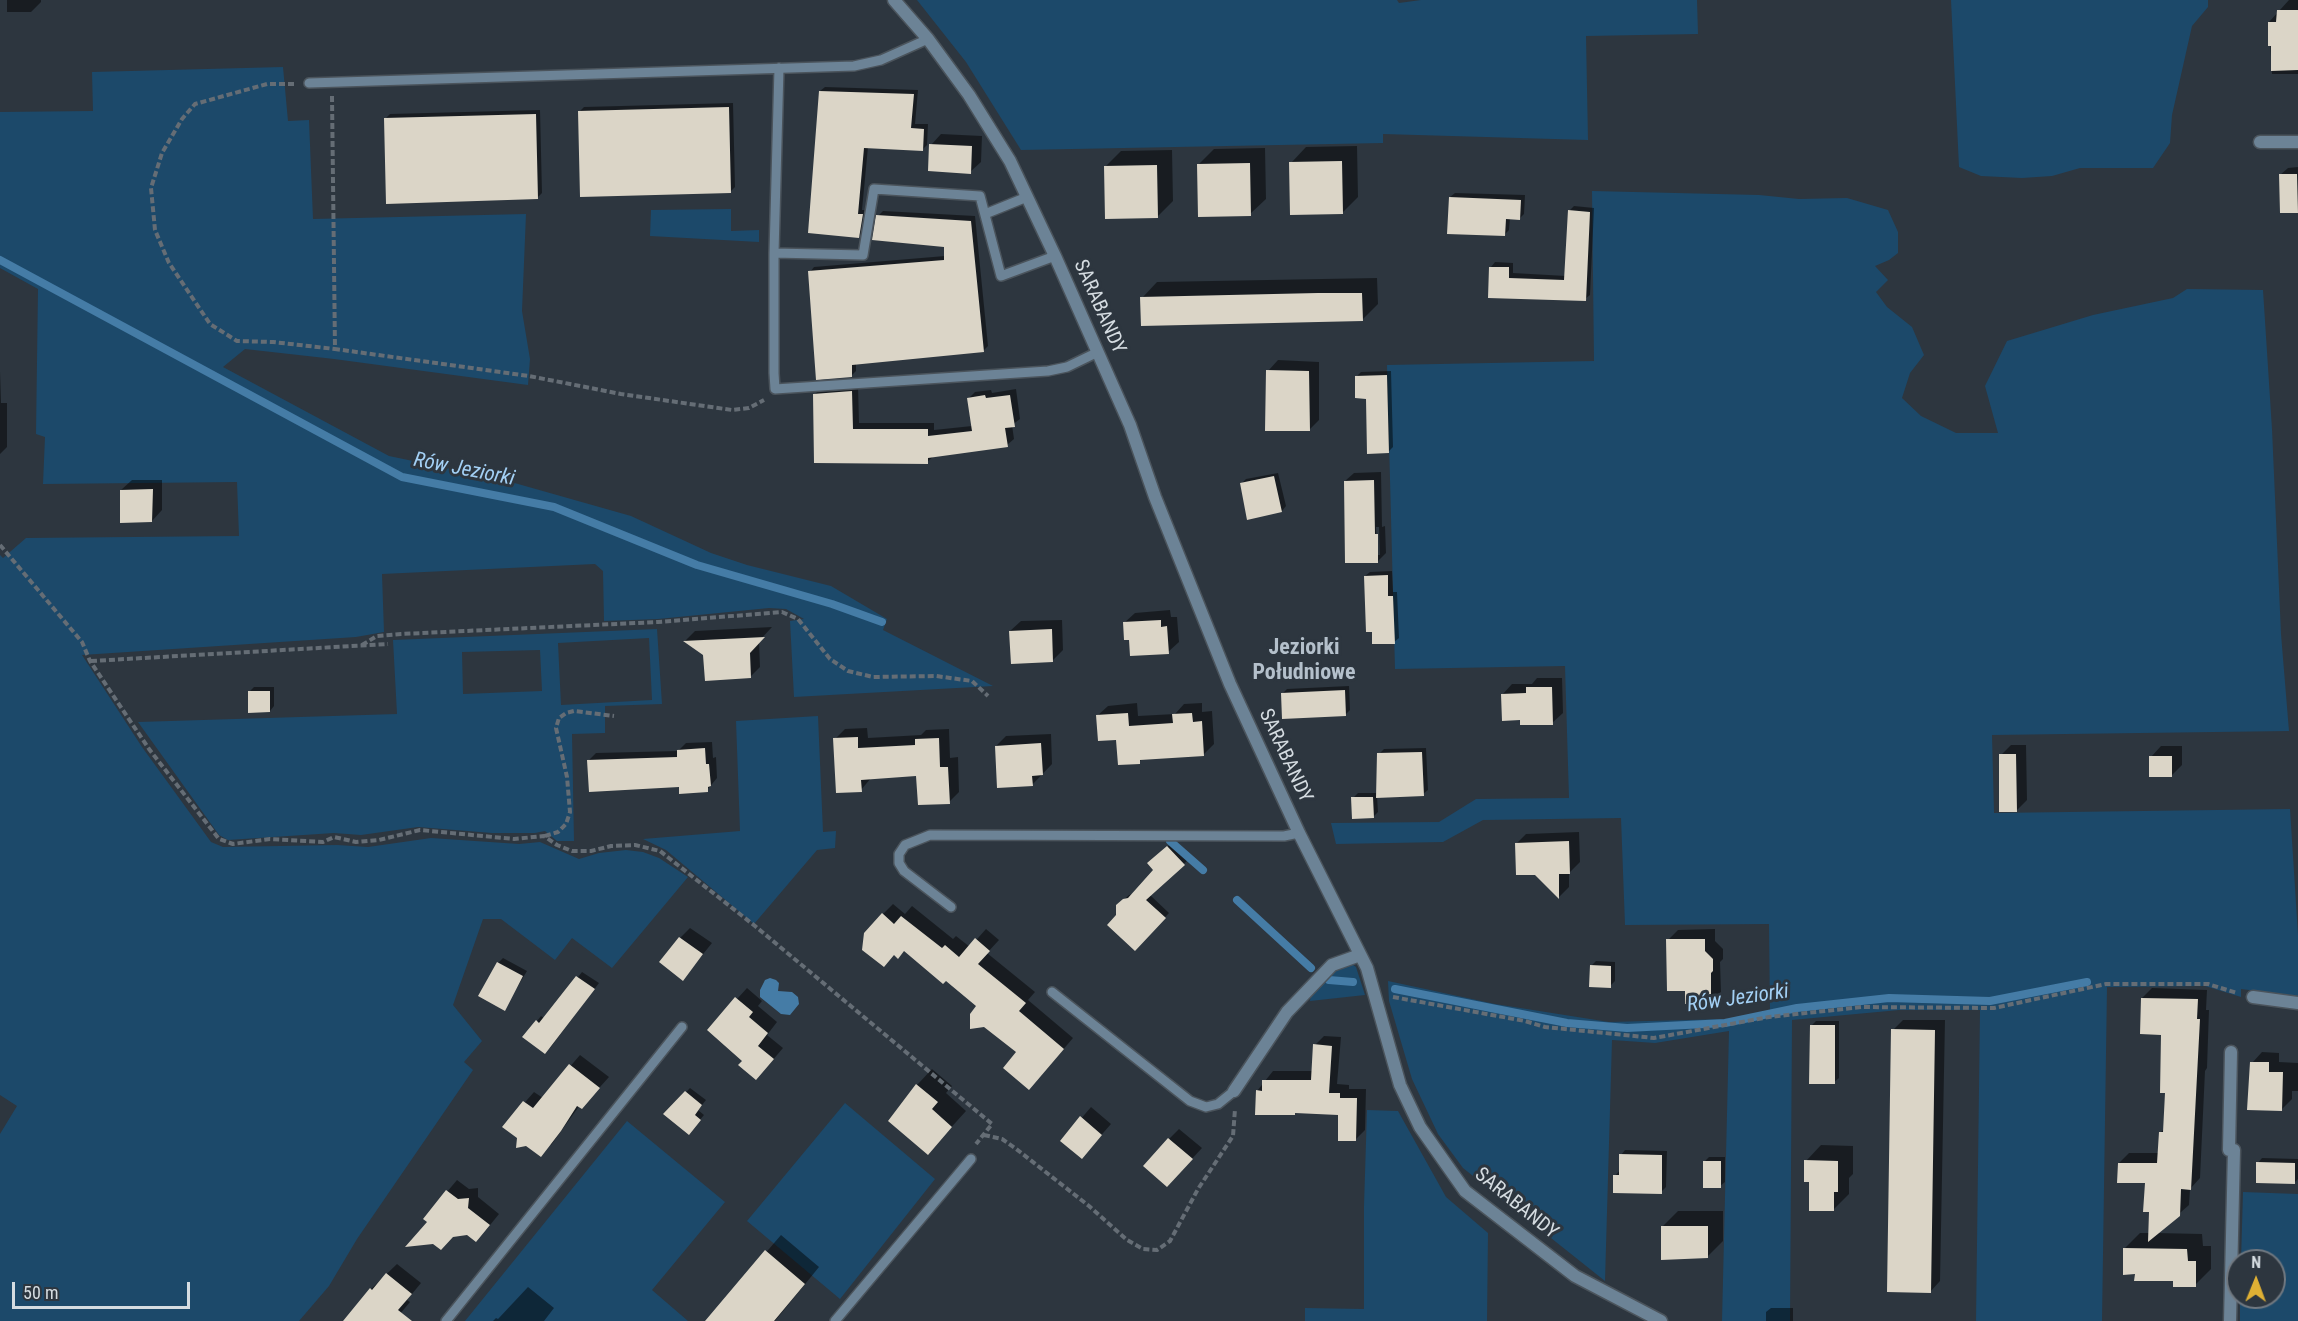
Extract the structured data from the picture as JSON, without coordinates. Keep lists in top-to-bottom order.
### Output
{
  "streets": {
    "street": ["SARABANDY"]
  },
  "districts": ["Jeziorki Południowe"],
  "water": ["Rów Jeziorki"],
  "scale_bar": "50 m",
  "north": "top"
}
